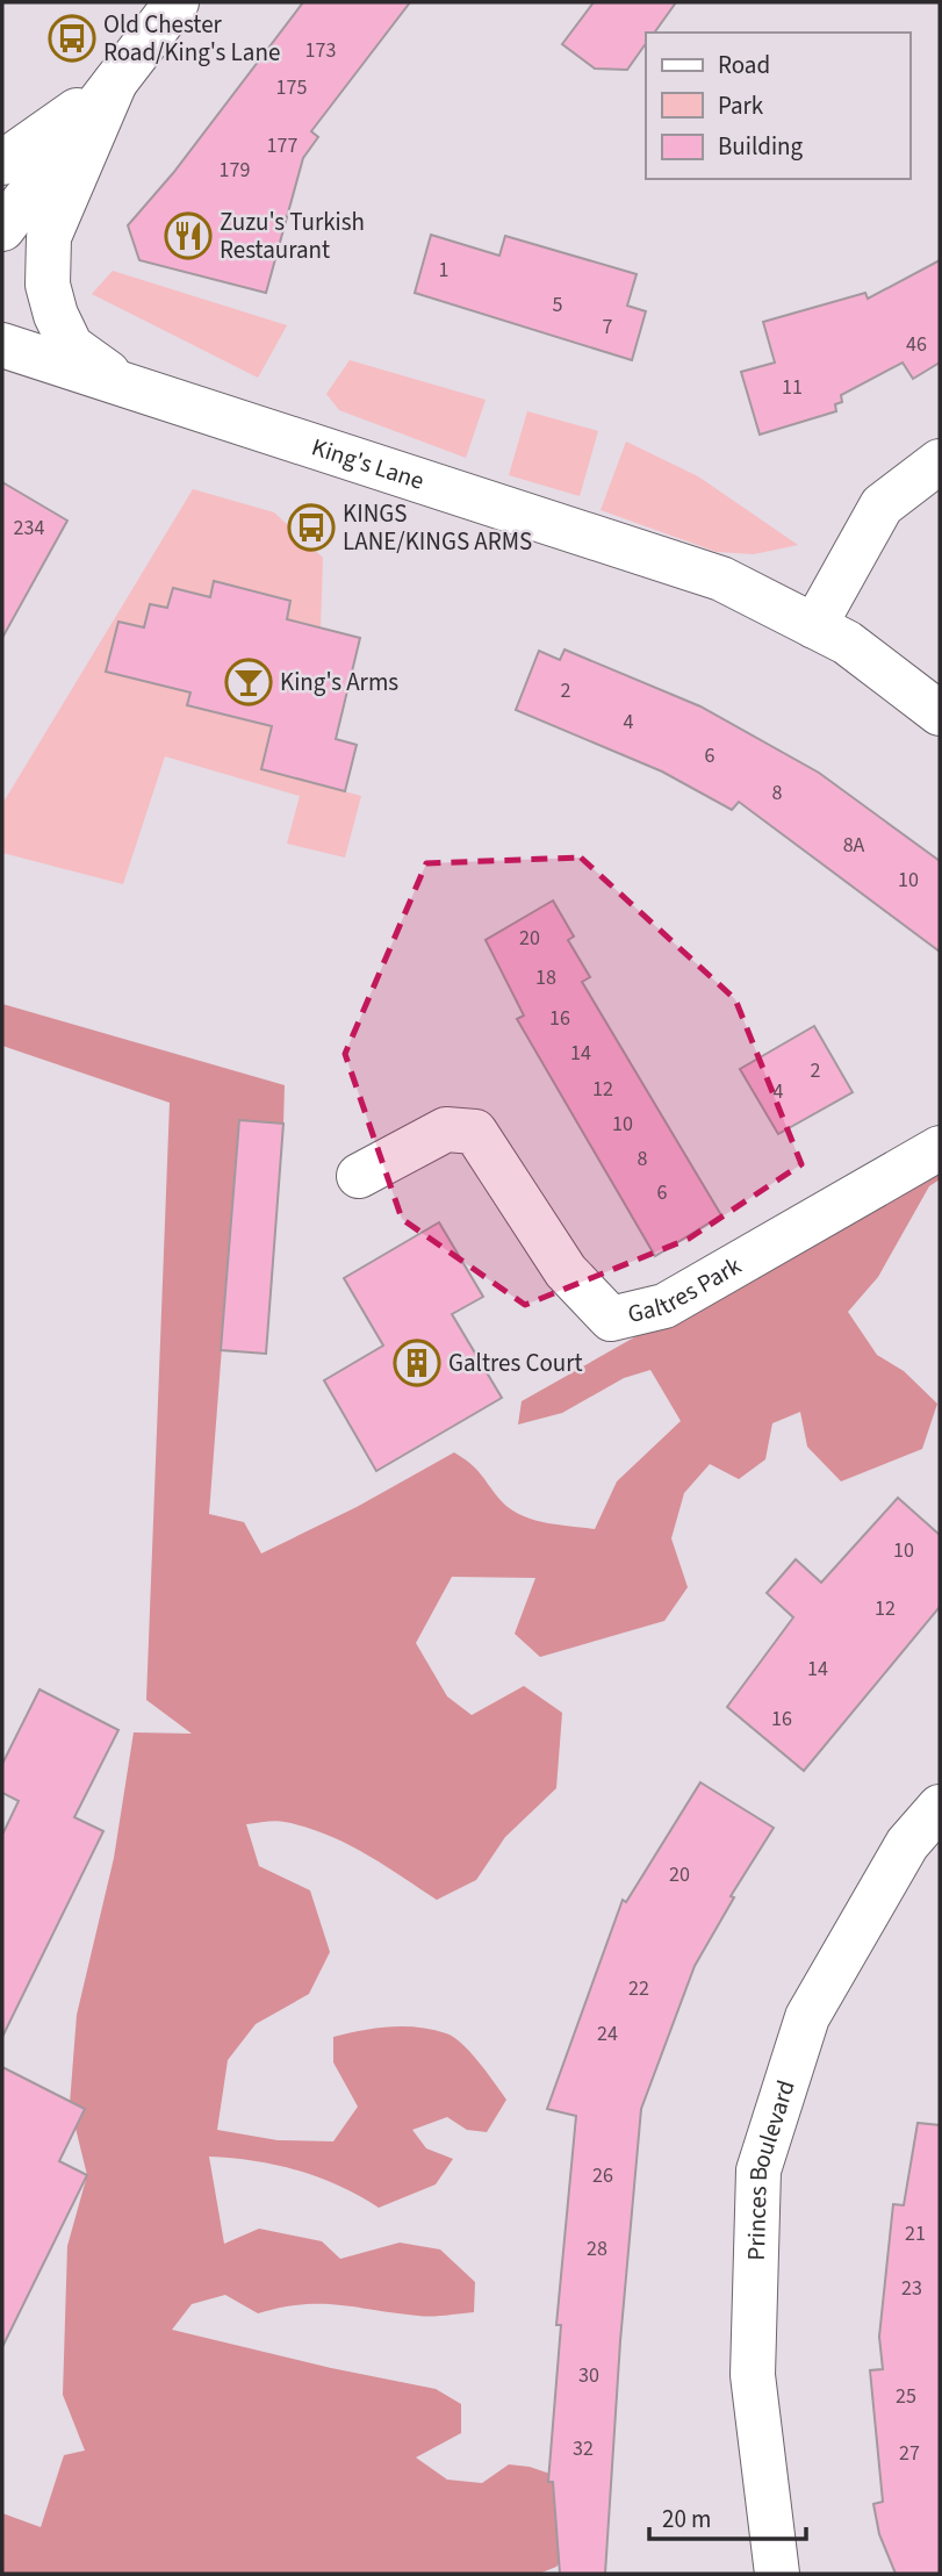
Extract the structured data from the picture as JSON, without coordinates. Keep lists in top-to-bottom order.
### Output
{
  "streets": {
    "street": ["King's Lane", "Galtres Park", "Princes Boulevard"]
  },
  "places": {
    "bus stop": ["Old Chester Road/King's Lane", "KINGS LANE/KINGS ARMS"],
    "restaurant": ["Zuzu's Turkish Restaurant"],
    "bar": ["King's Arms"],
    "building": ["Galtres Court"]
  },
  "house_numbers": [
    "173",
    "175",
    "177",
    "179",
    "1",
    "5",
    "7",
    "46",
    "11",
    "234",
    "2",
    "4",
    "6",
    "8",
    "8A",
    "10",
    "20",
    "18",
    "16",
    "14",
    "2",
    "12",
    "4",
    "10",
    "8",
    "6",
    "10",
    "12",
    "14",
    "16",
    "20",
    "22",
    "24",
    "26",
    "21",
    "28",
    "23",
    "30",
    "25",
    "32",
    "27"
  ],
  "legend": ["Road", "Park", "Building"],
  "scale_bar": "20 m"
}
